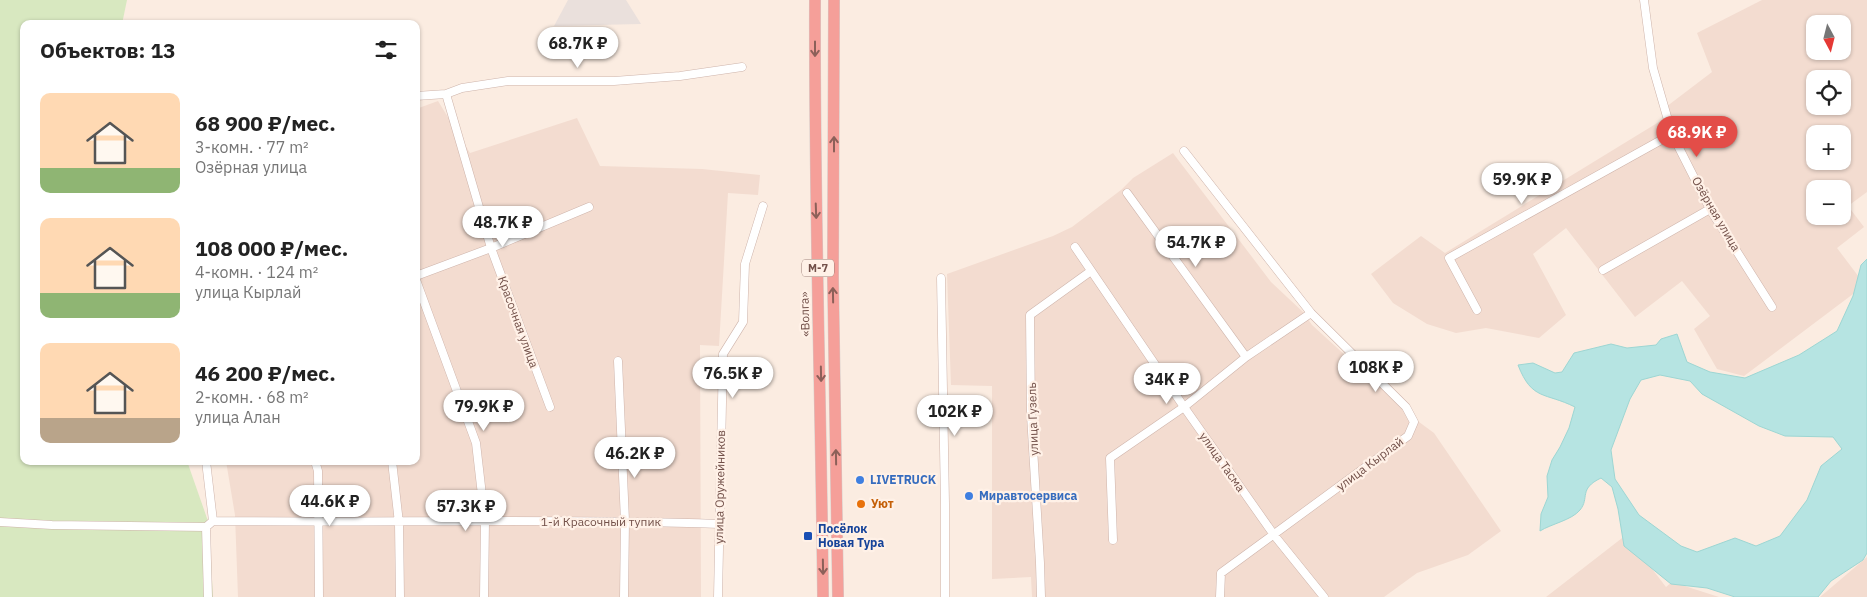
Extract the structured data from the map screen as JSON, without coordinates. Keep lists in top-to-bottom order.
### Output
{
  "streets": {
    "highway": ["М-7", "«Волга»"],
    "street": [
      "Озёрная улица",
      "Красочная улица",
      "улица Гузель",
      "улица Тасма",
      "улица Кырлай",
      "улица Оружейников",
      "1-й Красочный тупик"
    ]
  },
  "crossings": [
    ["улица Гузель", "улица Тасма"],
    ["улица Тасма", "улица Кырлай"],
    ["улица Оружейников", "1-й Красочный тупик"]
  ],
  "places": {
    "other": ["LIVETRUCK", "Миравтосервиса", "Уют"],
    "transit": ["Посёлок Новая Тура"]
  },
  "north": "bottom",
  "page": {
    "map_buttons": ["+", "−"],
    "heading": "Объектов: 13",
    "price": [
      "68.7K ₽",
      "68.9K ₽",
      "59.9K ₽",
      "48.7K ₽",
      "54.7K ₽",
      "108K ₽",
      "76.5K ₽",
      "34K ₽",
      "79.9K ₽",
      "102K ₽",
      "46.2K ₽",
      "44.6K ₽",
      "57.3K ₽"
    ],
    "list": [
      {
        "name": "68 900 ₽/мес.",
        "note": "3-комн. · 77 m² · Озёрная улица"
      },
      {
        "name": "108 000 ₽/мес.",
        "note": "4-комн. · 124 m² · улица Кырлай"
      },
      {
        "name": "46 200 ₽/мес.",
        "note": "2-комн. · 68 m² · улица Алан"
      }
    ]
  }
}
